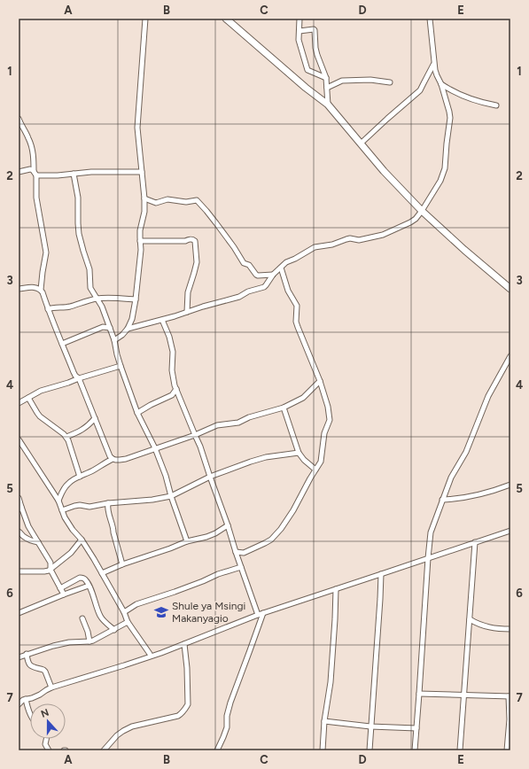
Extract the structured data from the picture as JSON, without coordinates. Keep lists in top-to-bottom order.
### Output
{
  "places": {
    "school or university": ["Shule ya Msingi Makanyagio"]
  },
  "north": "top",
  "grid": {
    "columns": [
      "A",
      "B",
      "C",
      "D",
      "E"
    ],
    "rows": [
      "1",
      "2",
      "3",
      "4",
      "5",
      "6",
      "7"
    ]
  }
}
